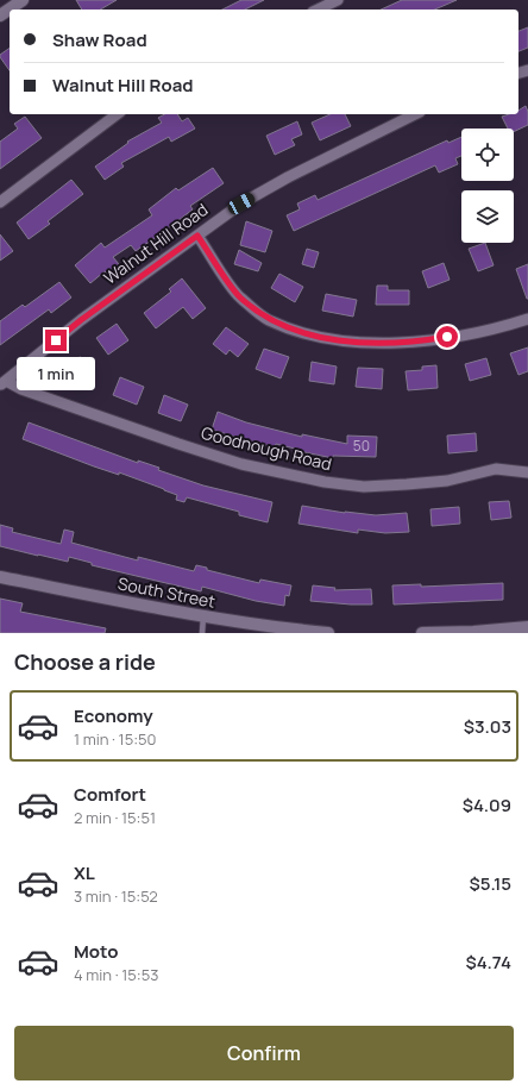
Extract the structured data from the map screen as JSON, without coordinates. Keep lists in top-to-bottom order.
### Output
{
  "streets": {
    "street": ["Walnut Hill Road", "Goodnough Road", "South Street"]
  },
  "crossings": [
    ["Walnut Hill Road", "Goodnough Road"]
  ],
  "house_numbers": ["50"],
  "page": {
    "banner": ["Shaw Road", "Walnut Hill Road"],
    "bubble": "1 min",
    "heading": "Choose a ride",
    "list": [
      {
        "name": "Economy",
        "note": "1 min · 15:50",
        "value": "$3.03"
      },
      {
        "name": "Comfort",
        "note": "2 min · 15:51",
        "value": "$4.09"
      },
      {
        "name": "XL",
        "note": "3 min · 15:52",
        "value": "$5.15"
      },
      {
        "name": "Moto",
        "note": "4 min · 15:53",
        "value": "$4.74"
      }
    ],
    "buttons": "Confirm"
  }
}
